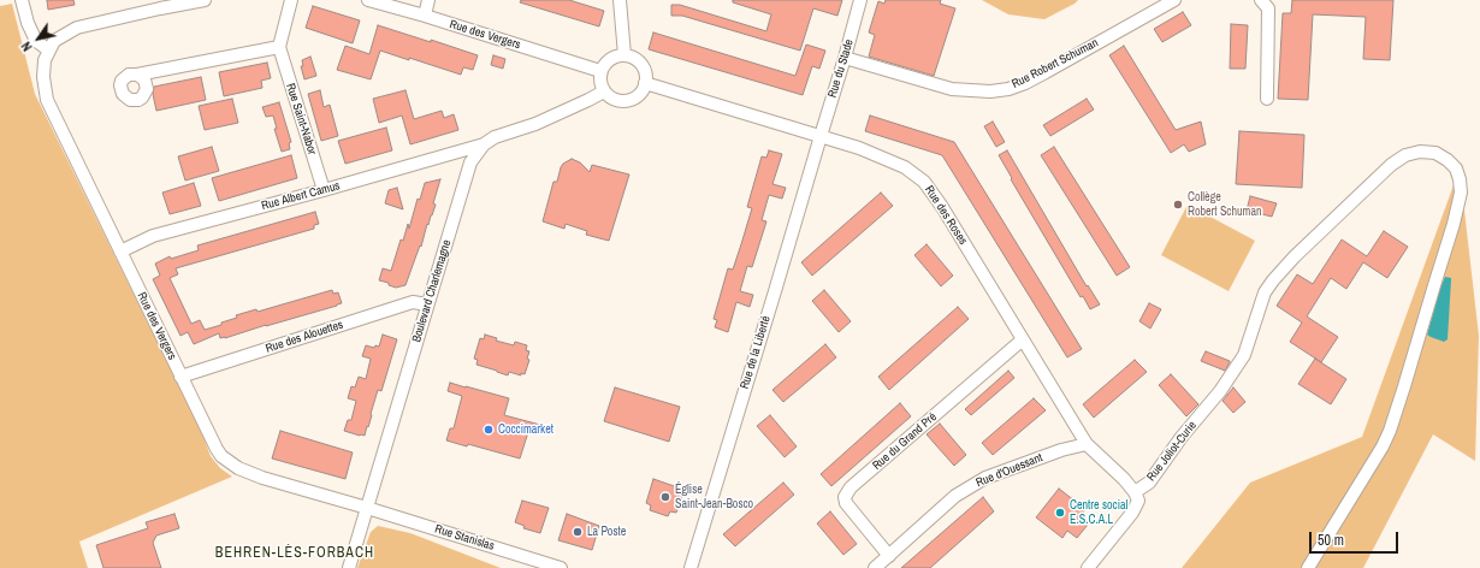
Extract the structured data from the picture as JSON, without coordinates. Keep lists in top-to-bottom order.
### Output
{
  "streets": {
    "street": [
      "Rue des Vergers",
      "Rue Robert Schuman",
      "Rue du Stade",
      "Rue Saint-Nabor",
      "Rue Albert Camus",
      "Rue des Roses",
      "Boulevard Charlemagne",
      "Rue des Alouettes",
      "Rue de la Liberté",
      "Rue du Grand Pré",
      "Rue Joliot-Curie",
      "Rue d'Ouessant",
      "Rue Stanislas"
    ]
  },
  "crossings": [
    ["Rue des Vergers", "Rue Albert Camus"],
    ["Rue des Vergers", "Rue des Roses"],
    ["Rue des Vergers", "Boulevard Charlemagne"],
    ["Rue des Vergers", "Rue des Alouettes"],
    ["Rue des Vergers", "Rue Stanislas"],
    ["Rue Robert Schuman", "Rue du Stade"],
    ["Rue du Stade", "Rue des Roses"],
    ["Rue du Stade", "Rue de la Liberté"],
    ["Rue Saint-Nabor", "Rue Albert Camus"],
    ["Rue Albert Camus", "Boulevard Charlemagne"],
    ["Rue des Roses", "Boulevard Charlemagne"],
    ["Rue des Roses", "Rue de la Liberté"],
    ["Rue des Roses", "Rue du Grand Pré"],
    ["Rue des Roses", "Rue Joliot-Curie"],
    ["Rue des Roses", "Rue d'Ouessant"],
    ["Boulevard Charlemagne", "Rue des Alouettes"],
    ["Boulevard Charlemagne", "Rue Stanislas"],
    ["Rue du Grand Pré", "Rue d'Ouessant"]
  ],
  "districts": ["BEHREN-LÈS-FORBACH"],
  "places": [
    "Collège Robert Schuman",
    "Coccimarket",
    "Église Saint-Jean-Bosco",
    "Centre social E.S.C.A.L",
    "La Poste"
  ],
  "scale_bar": "50 m",
  "north": "bottom left"
}
